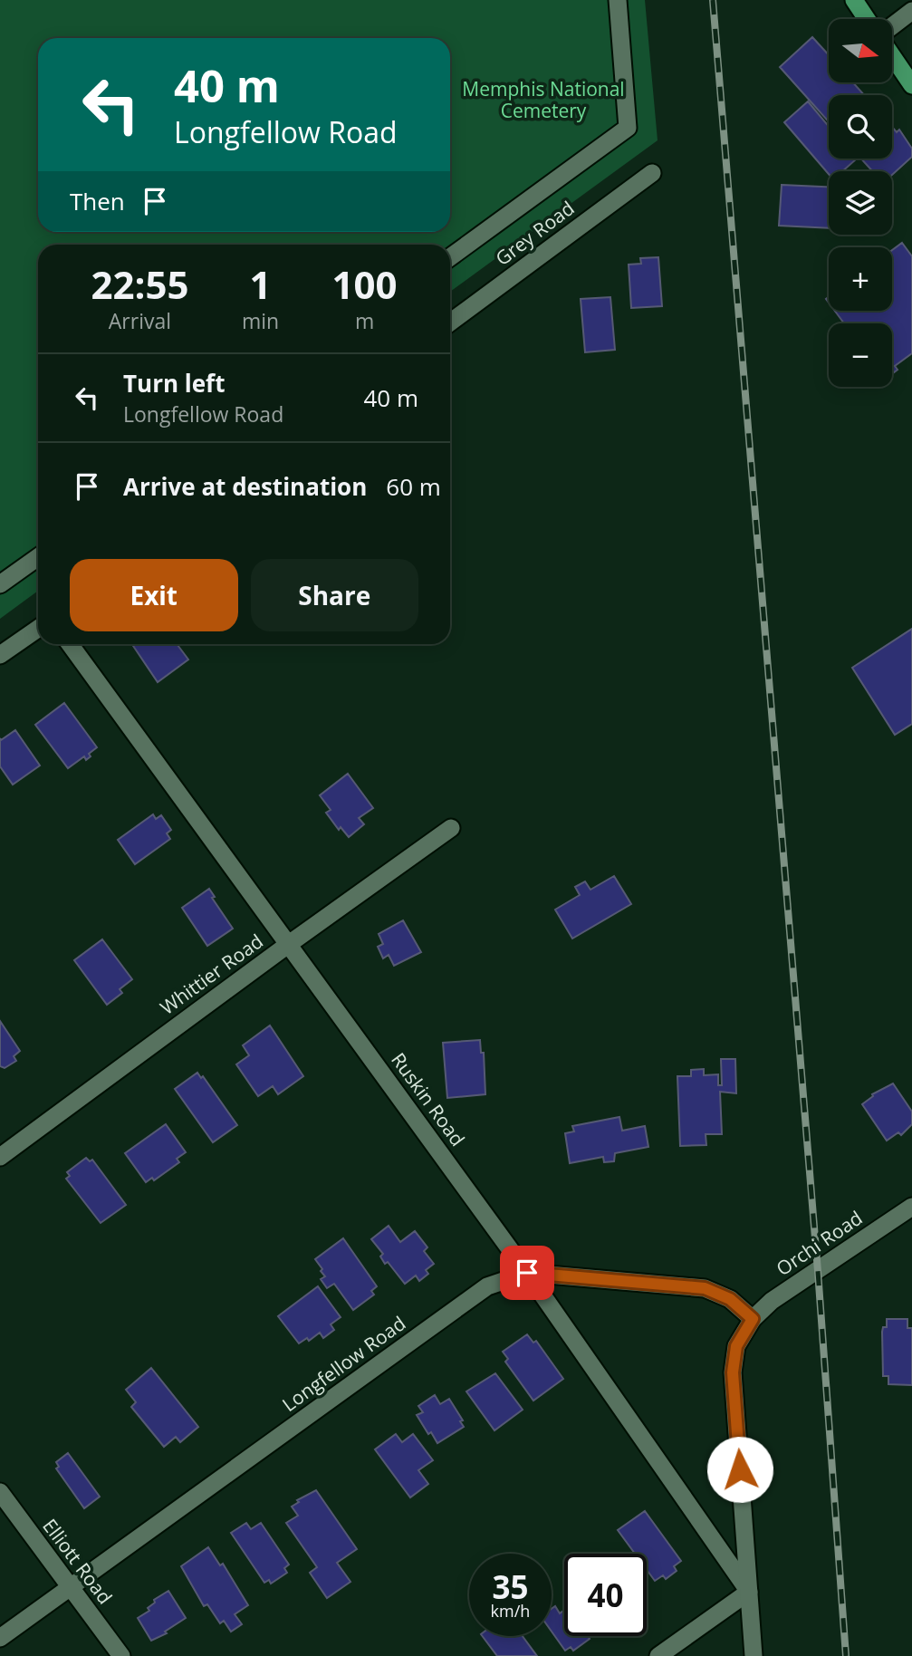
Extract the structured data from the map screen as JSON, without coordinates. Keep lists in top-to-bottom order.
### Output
{
  "streets": {
    "street": [
      "Grey Road",
      "Whittier Road",
      "Ruskin Road",
      "Orchi Road",
      "Longfellow Road",
      "Elliott Road"
    ]
  },
  "crossings": [
    ["Whittier Road", "Ruskin Road"],
    ["Ruskin Road", "Orchi Road"],
    ["Ruskin Road", "Longfellow Road"],
    ["Orchi Road", "Longfellow Road"],
    ["Longfellow Road", "Elliott Road"]
  ],
  "parks": ["Memphis National Cemetery"],
  "north": "right",
  "page": {
    "map_buttons": ["+", "−"],
    "turn": ["40 m", "Longfellow Road"],
    "then": "Then",
    "eta": [
      "22:55",
      "Arrival",
      "1",
      "min",
      "100",
      "m"
    ],
    "list": [
      {
        "name": "Turn left",
        "note": "Longfellow Road",
        "value": "40 m"
      },
      {
        "name": "Arrive at destination",
        "value": "60 m"
      }
    ],
    "buttons": ["Exit", "Share"],
    "speed": "35 km/h",
    "limit": "40"
  }
}
